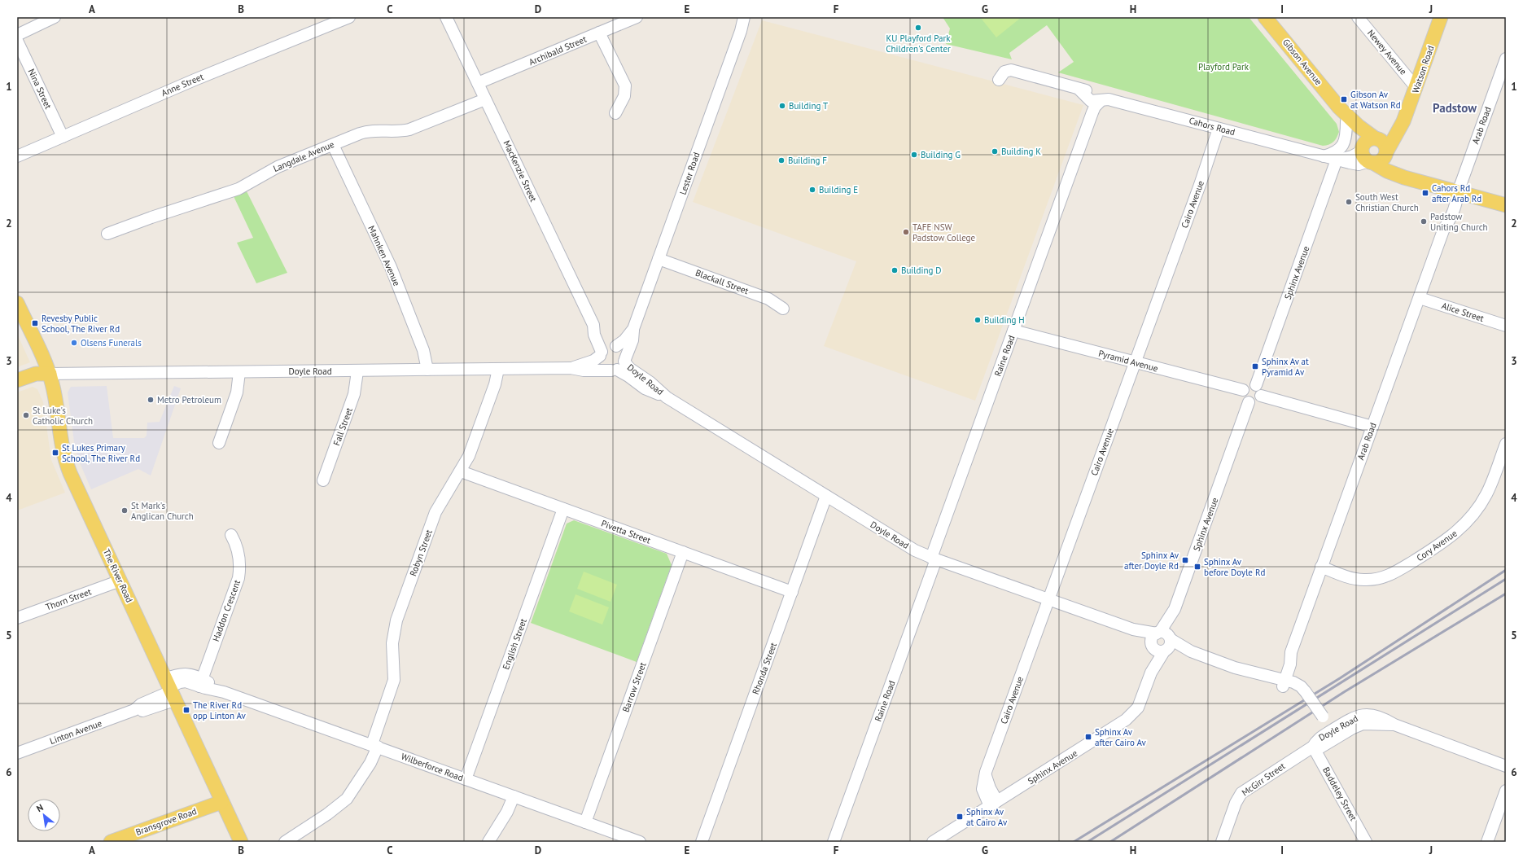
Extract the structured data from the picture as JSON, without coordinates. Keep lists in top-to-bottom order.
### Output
{
  "streets": {
    "main road": [
      "Gibson Avenue",
      "Watson Road",
      "The River Road",
      "Bransgrove Road"
    ],
    "street": [
      "Archibald Street",
      "Newey Avenue",
      "Anne Street",
      "Nina Street",
      "Arab Road",
      "Cahors Road",
      "Langdale Avenue",
      "MacKenzie Street",
      "Lester Road",
      "Cairo Avenue",
      "Mahnken Avenue",
      "Sphinx Avenue",
      "Blackall Street",
      "Alice Street",
      "Raine Road",
      "Pyramid Avenue",
      "Doyle Road",
      "Fall Street",
      "Pivetta Street",
      "Cory Avenue",
      "Robyn Street",
      "Thorn Street",
      "Haddon Crescent",
      "English Street",
      "Rhonda Street",
      "Barrow Street",
      "Linton Avenue",
      "Wilberforce Road",
      "McGirr Street",
      "Baddeley Street"
    ]
  },
  "crossings": [
    ["Archibald Street", "MacKenzie Street"],
    ["Newey Avenue", "Watson Road"],
    ["Gibson Avenue", "Watson Road"],
    ["Gibson Avenue", "Cahors Road"],
    ["Watson Road", "Cahors Road"],
    ["Anne Street", "Nina Street"],
    ["Arab Road", "Alice Street"],
    ["Arab Road", "Cory Avenue"],
    ["Cahors Road", "Cairo Avenue"],
    ["Cahors Road", "Sphinx Avenue"],
    ["Cahors Road", "Raine Road"],
    ["Langdale Avenue", "MacKenzie Street"],
    ["Langdale Avenue", "Mahnken Avenue"],
    ["MacKenzie Street", "Lester Road"],
    ["MacKenzie Street", "Doyle Road"],
    ["Lester Road", "Blackall Street"],
    ["Lester Road", "Doyle Road"],
    ["Cairo Avenue", "Sphinx Avenue"],
    ["Cairo Avenue", "Pyramid Avenue"],
    ["Cairo Avenue", "Doyle Road"],
    ["Mahnken Avenue", "Doyle Road"],
    ["Sphinx Avenue", "Pyramid Avenue"],
    ["Sphinx Avenue", "Doyle Road"],
    ["Raine Road", "Pyramid Avenue"],
    ["Raine Road", "Doyle Road"],
    ["Doyle Road", "Fall Street"],
    ["Doyle Road", "Robyn Street"],
    ["Doyle Road", "The River Road"],
    ["Doyle Road", "Rhonda Street"],
    ["Doyle Road", "McGirr Street"],
    ["Doyle Road", "Baddeley Street"],
    ["Pivetta Street", "Robyn Street"],
    ["Pivetta Street", "English Street"],
    ["Pivetta Street", "Rhonda Street"],
    ["Pivetta Street", "Barrow Street"],
    ["Robyn Street", "Wilberforce Road"],
    ["The River Road", "Thorn Street"],
    ["The River Road", "Linton Avenue"],
    ["The River Road", "Wilberforce Road"],
    ["The River Road", "Bransgrove Road"],
    ["Haddon Crescent", "Wilberforce Road"],
    ["English Street", "Wilberforce Road"],
    ["Barrow Street", "Wilberforce Road"],
    ["Linton Avenue", "Wilberforce Road"],
    ["McGirr Street", "Baddeley Street"]
  ],
  "districts": ["Padstow"],
  "parks": ["Playford Park"],
  "places": {
    "other": [
      "KU Playford Park Children's Center",
      "Building T",
      "Building K",
      "Building G",
      "Building F",
      "Building E",
      "South West Christian Church",
      "Padstow Uniting Church",
      "TAFE NSW Padstow College",
      "Building D",
      "Building H",
      "Olsens Funerals",
      "Metro Petroleum",
      "St Luke's Catholic Church",
      "St Mark's Anglican Church"
    ],
    "transit": [
      "Gibson Av at Watson Rd",
      "Cahors Rd after Arab Rd",
      "Revesby Public School, The River Rd",
      "Sphinx Av at Pyramid Av",
      "St Lukes Primary School, The River Rd",
      "Sphinx Av after Doyle Rd",
      "Sphinx Av before Doyle Rd",
      "The River Rd opp Linton Av",
      "Sphinx Av after Cairo Av",
      "Sphinx Av at Cairo Av"
    ]
  },
  "north": "top left",
  "grid": {
    "columns": [
      "A",
      "B",
      "C",
      "D",
      "E",
      "F",
      "G",
      "H",
      "I",
      "J"
    ],
    "rows": [
      "1",
      "2",
      "3",
      "4",
      "5",
      "6"
    ]
  }
}
